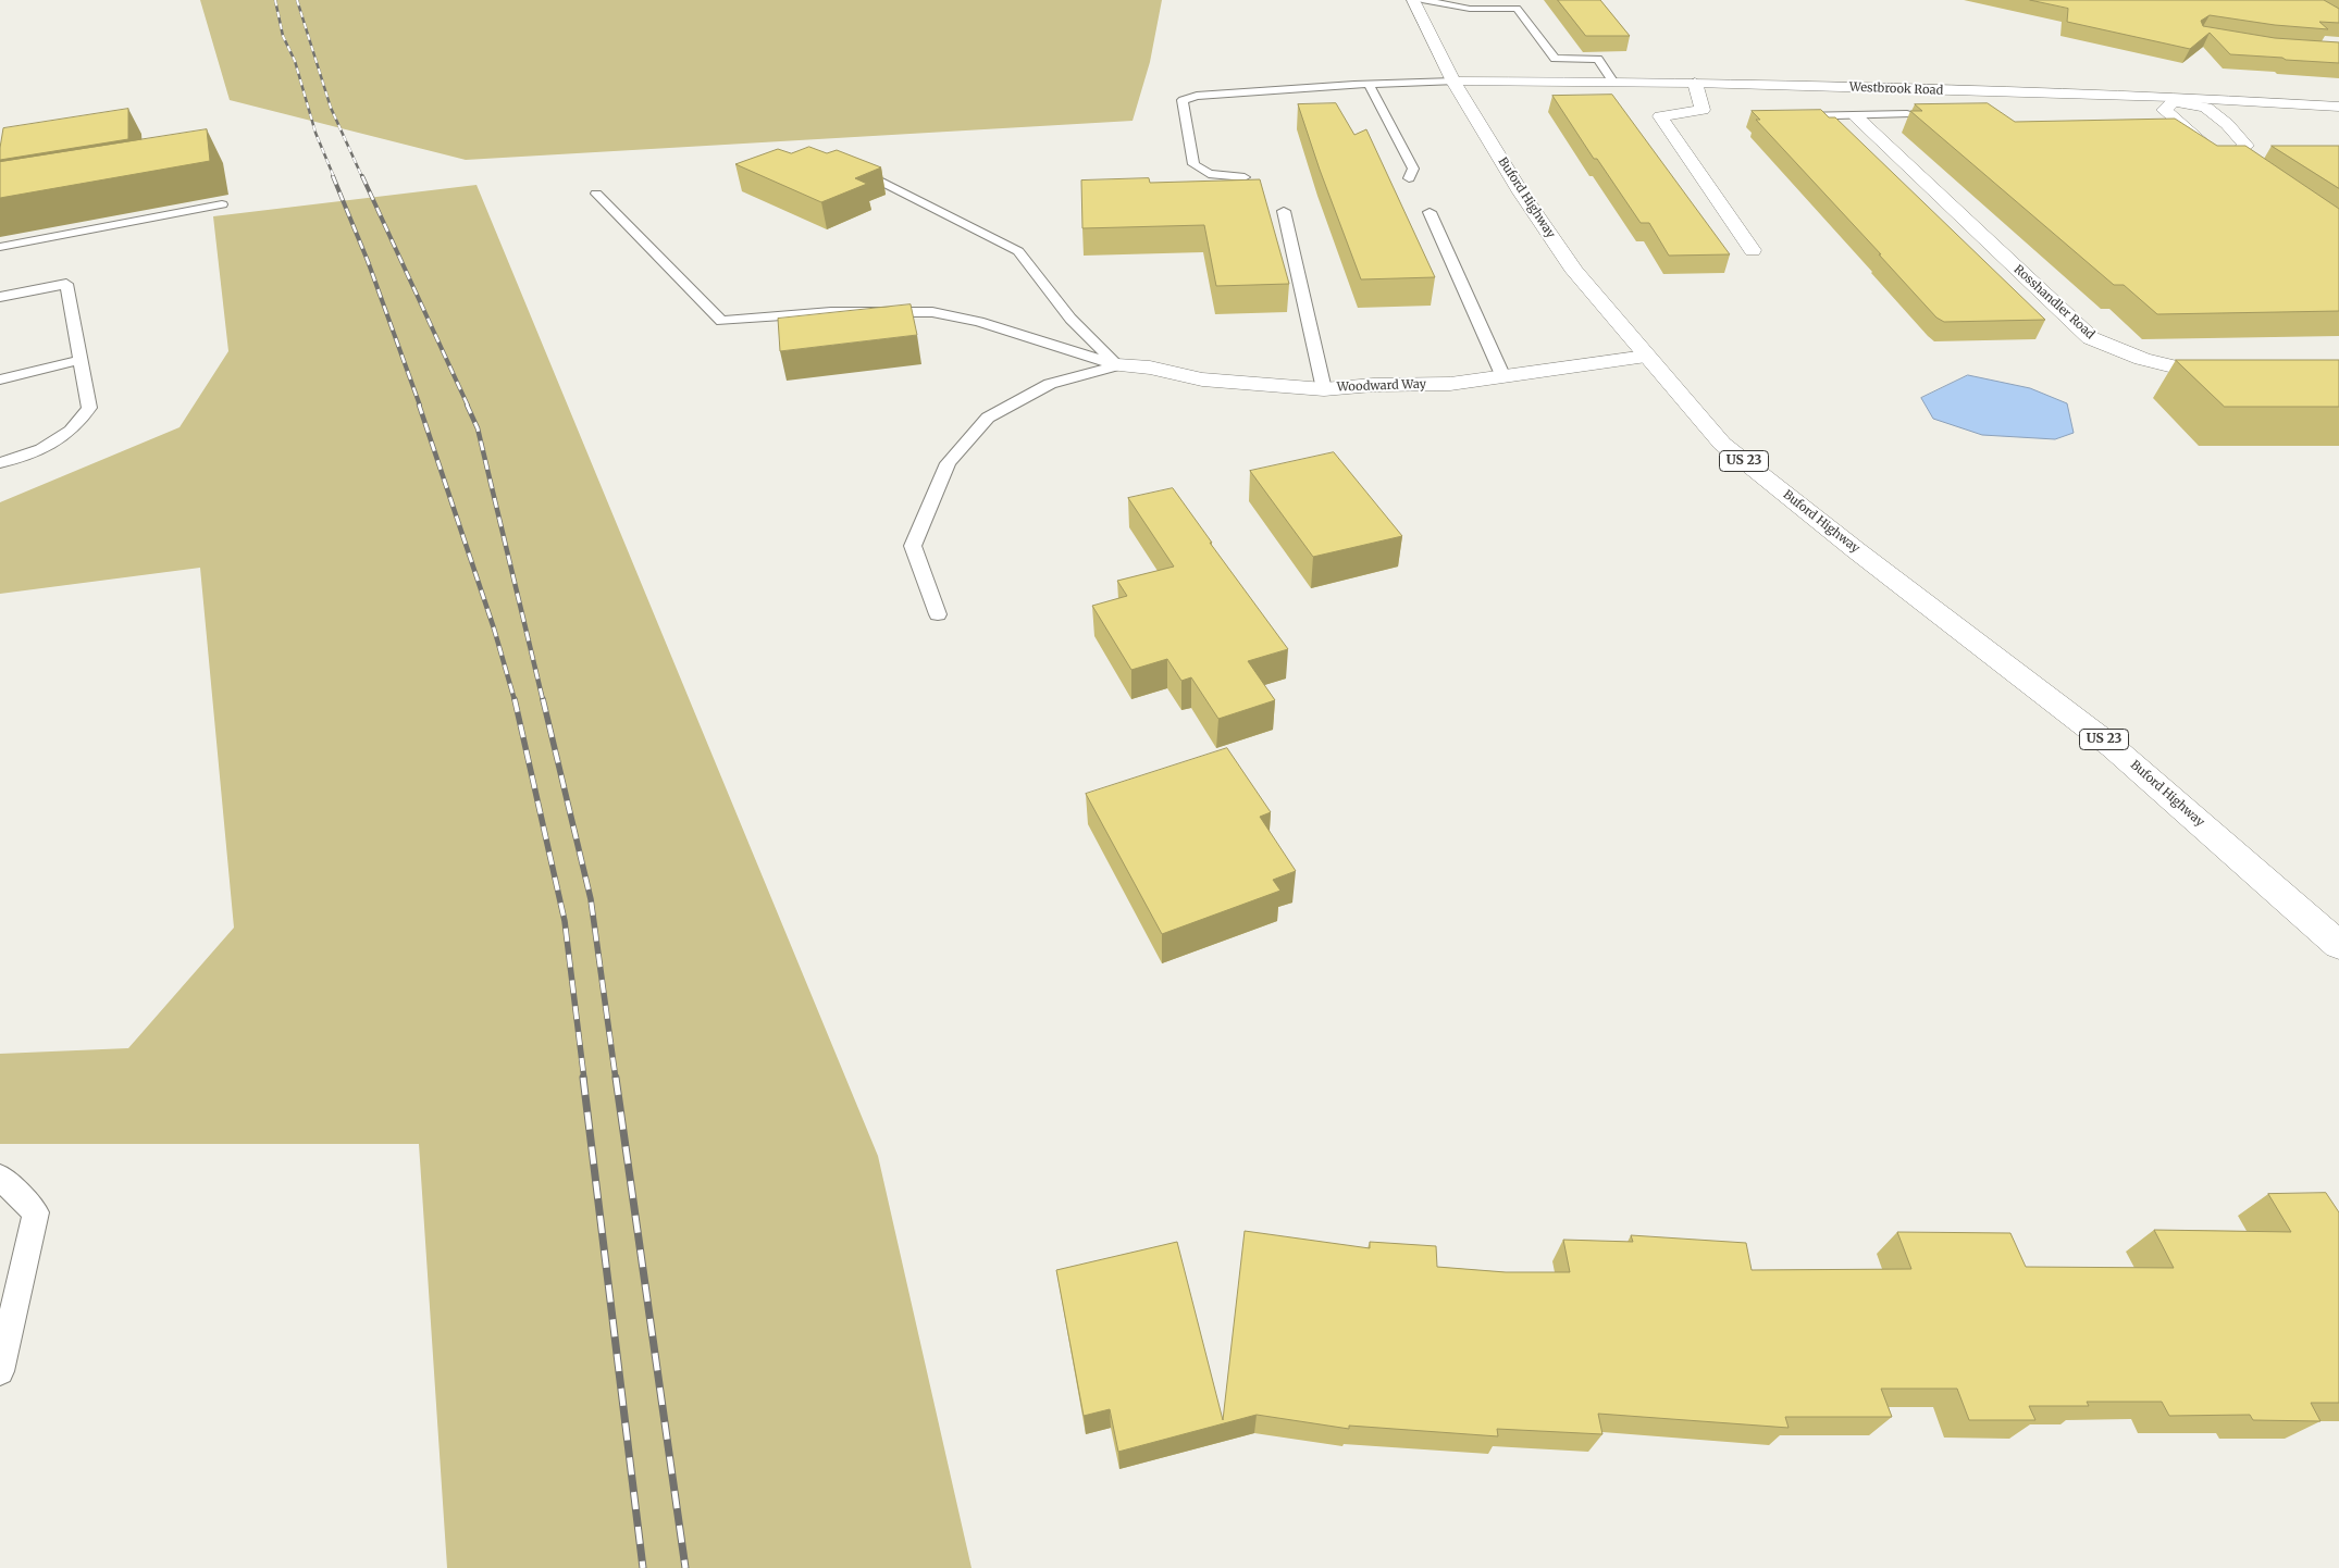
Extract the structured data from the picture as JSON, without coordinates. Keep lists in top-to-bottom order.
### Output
{
  "streets": {
    "street": [
      "Westbrook Road",
      "Buford Highway",
      "Rosshandler Road",
      "Woodward Way",
      "US 23"
    ]
  },
  "crossings": [
    ["Westbrook Road", "Buford Highway"],
    ["Buford Highway", "Woodward Way"]
  ]
}
